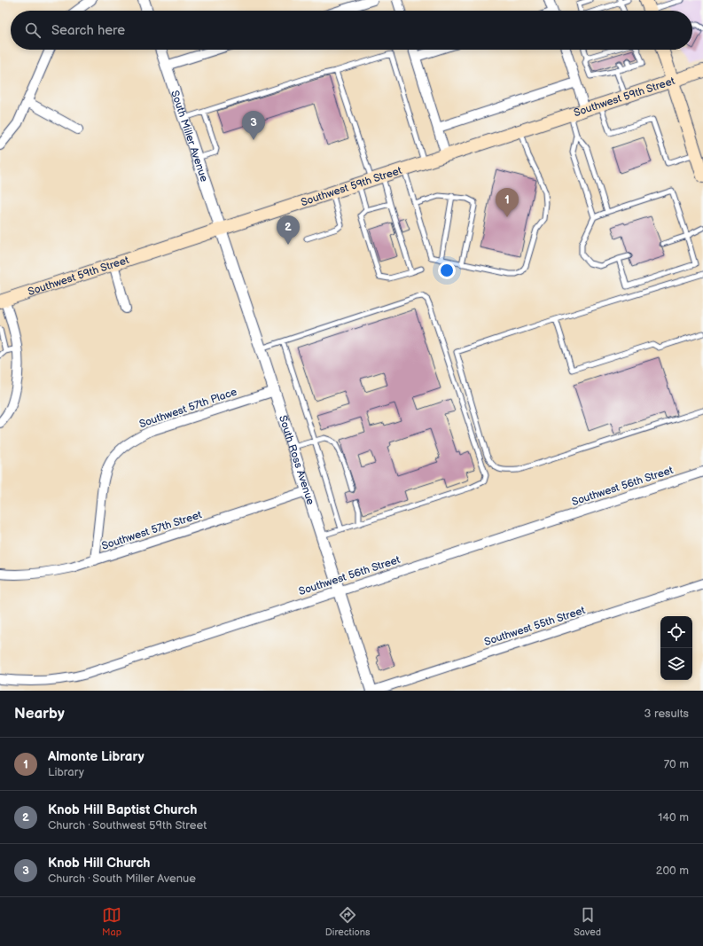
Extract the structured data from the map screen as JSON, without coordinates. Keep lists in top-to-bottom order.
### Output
{
  "streets": {
    "main road": ["Southwest 59th Street"],
    "street": [
      "South Miller Avenue",
      "Southwest 57th Place",
      "South Ross Avenue",
      "Southwest 56th Street",
      "Southwest 57th Street",
      "Southwest 55th Street"
    ]
  },
  "crossings": [
    ["Southwest 59th Street", "South Miller Avenue"],
    ["Southwest 59th Street", "South Ross Avenue"],
    ["South Miller Avenue", "South Ross Avenue"],
    ["Southwest 57th Place", "South Ross Avenue"],
    ["Southwest 57th Place", "Southwest 57th Street"],
    ["South Ross Avenue", "Southwest 56th Street"],
    ["South Ross Avenue", "Southwest 57th Street"],
    ["South Ross Avenue", "Southwest 55th Street"]
  ],
  "page": {
    "search": "Search here",
    "pins": ["3", "1", "2"],
    "heading": ["Nearby", "3 results"],
    "list": [
      {
        "mark": "1",
        "name": "Almonte Library",
        "note": "Library",
        "value": "70 m"
      },
      {
        "mark": "2",
        "name": "Knob Hill Baptist Church",
        "note": "Church · Southwest 59th Street",
        "value": "140 m"
      },
      {
        "mark": "3",
        "name": "Knob Hill Church",
        "note": "Church · South Miller Avenue",
        "value": "200 m"
      }
    ],
    "nav": ["Map", "Directions", "Saved"]
  }
}
